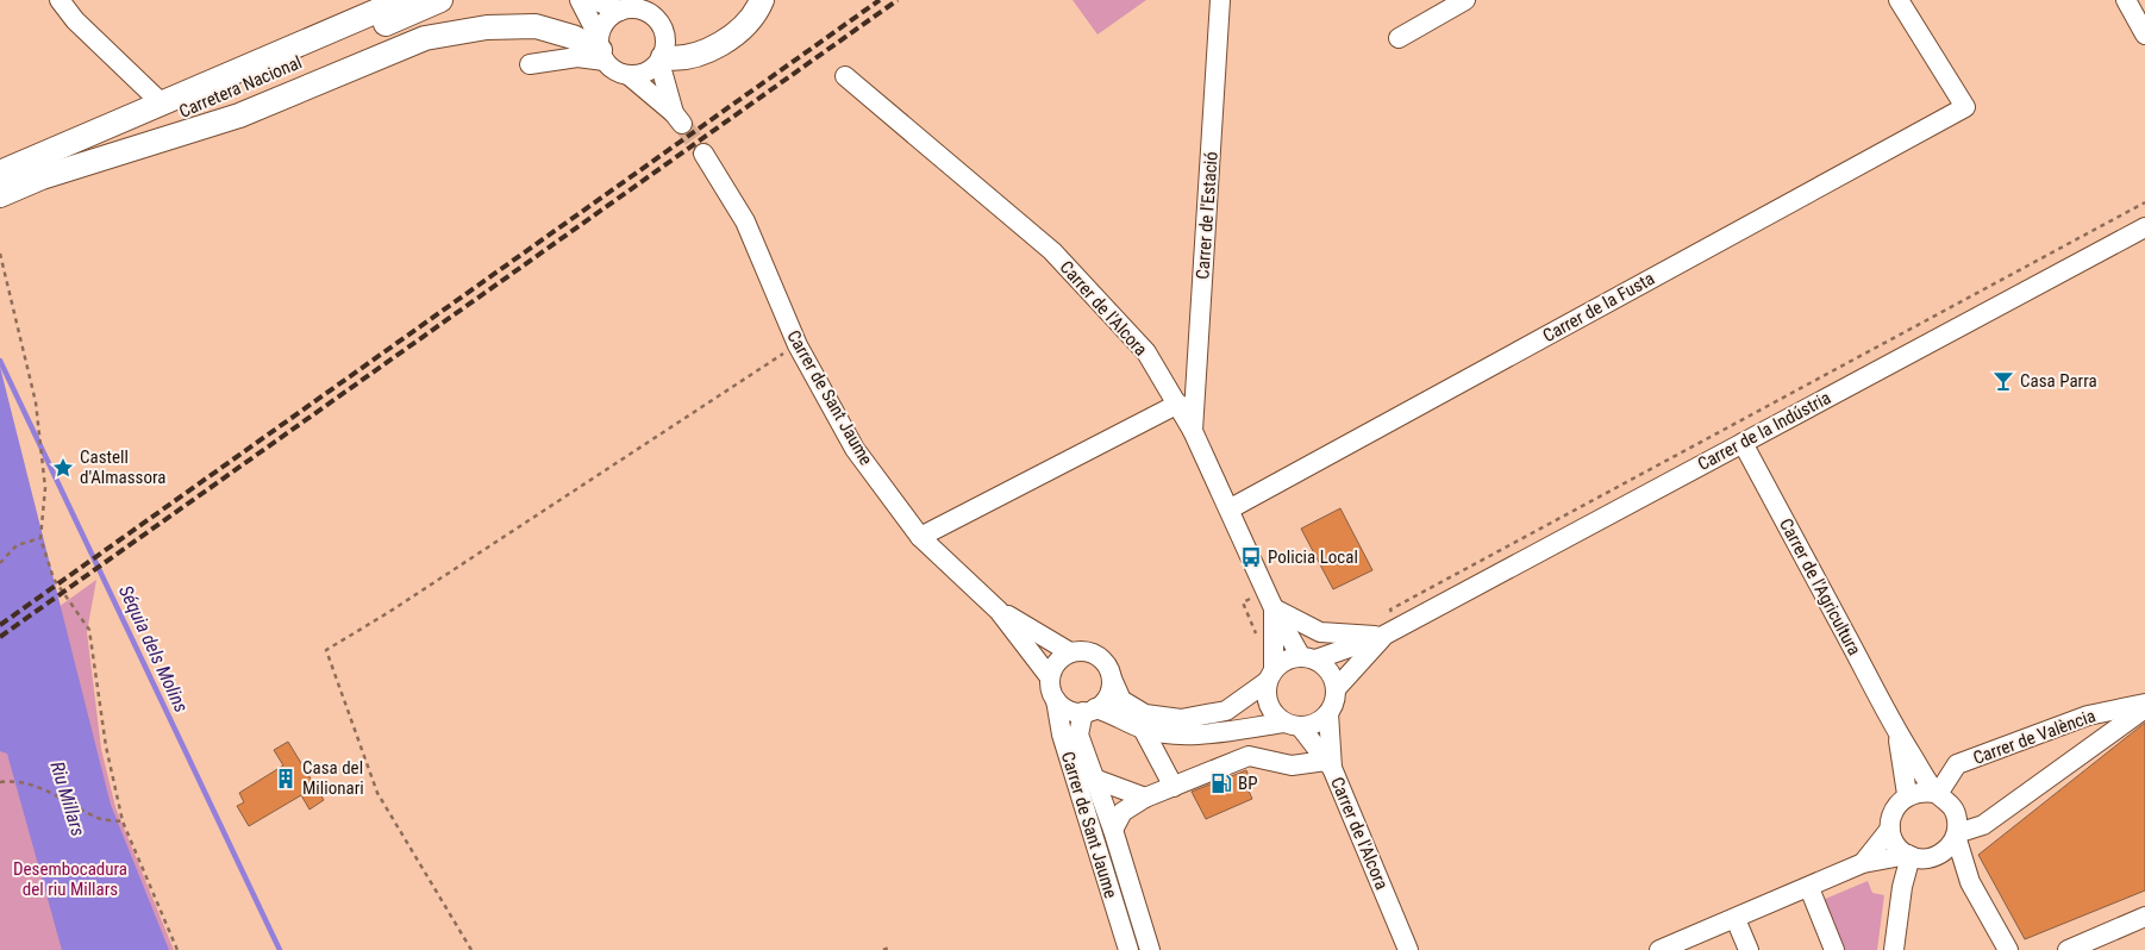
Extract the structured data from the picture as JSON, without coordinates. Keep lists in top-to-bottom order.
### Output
{
  "streets": {
    "main road": ["Carretera Nacional"],
    "street": [
      "Carrer de l'Estació",
      "Carrer de la Fusta",
      "Carrer de l'Alcora",
      "Carrer de Sant Jaume",
      "Carrer de la Indústria",
      "Carrer de l'Agricultura",
      "Carrer de València"
    ]
  },
  "crossings": [
    ["Carrer de l'Estació", "Carrer de l'Alcora"],
    ["Carrer de la Fusta", "Carrer de l'Alcora"],
    ["Carrer de l'Alcora", "Carrer de la Indústria"],
    ["Carrer de la Indústria", "Carrer de l'Agricultura"],
    ["Carrer de l'Agricultura", "Carrer de València"]
  ],
  "water": ["Séquia dels Molins", "Riu Millars"],
  "parks": ["Desembocadura del riu Millars"],
  "places": {
    "bar": ["Casa Parra"],
    "place": ["Castell d'Almassora"],
    "bus stop": ["Policia Local"],
    "building": ["Casa del Milionari"],
    "fuel station": ["BP"]
  }
}
